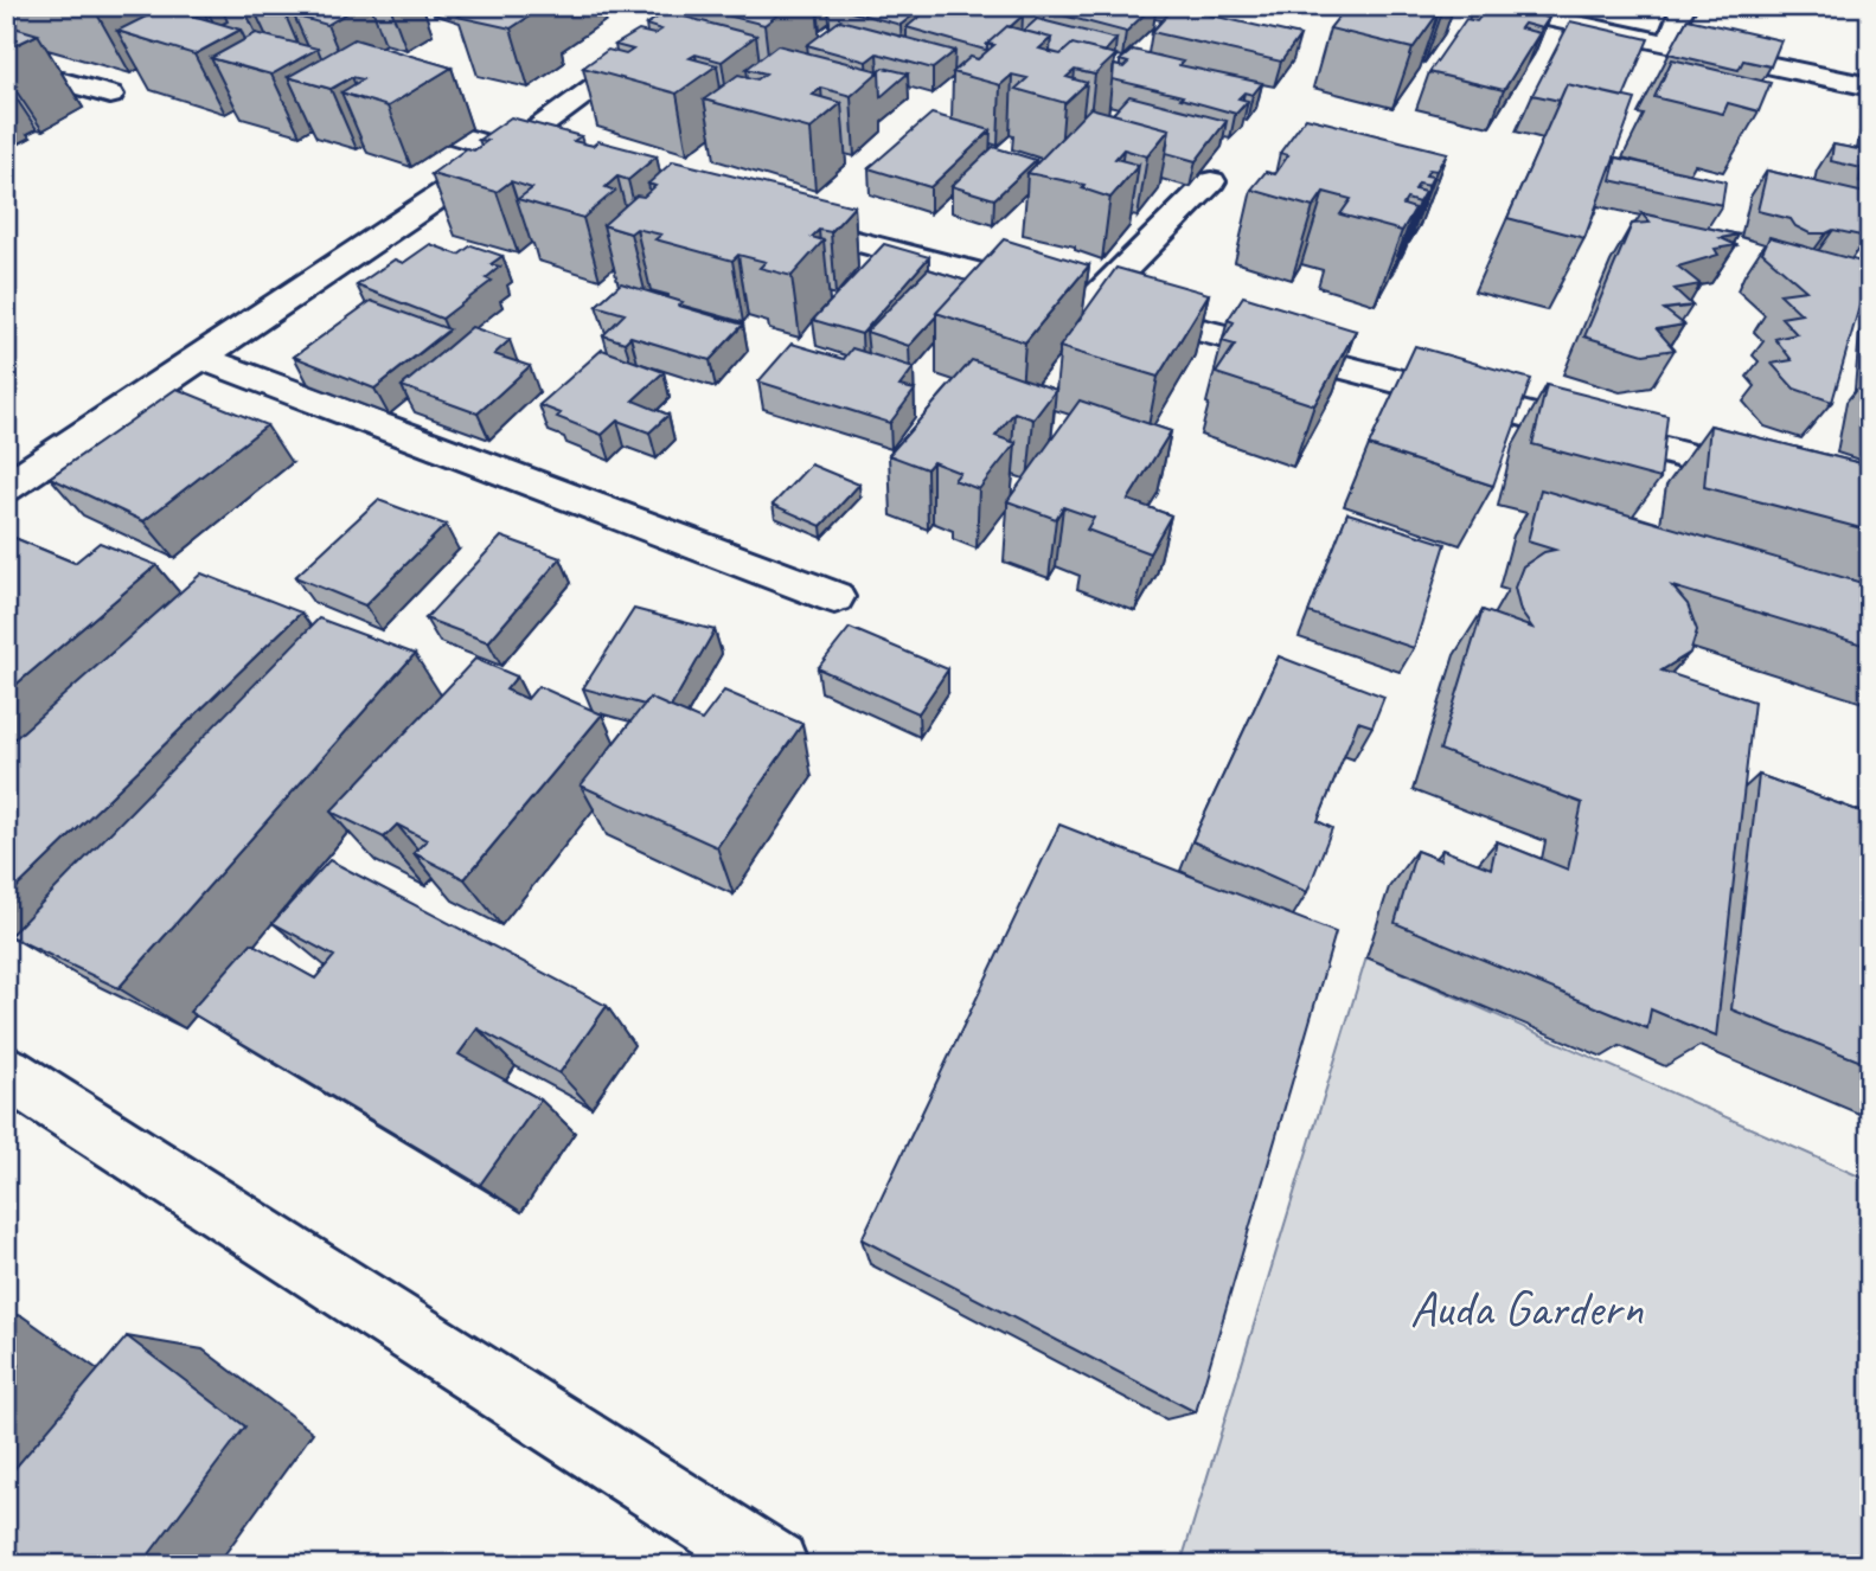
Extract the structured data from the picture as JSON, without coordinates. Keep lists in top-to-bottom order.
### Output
{
  "parks": ["Auda Gardern"]
}
